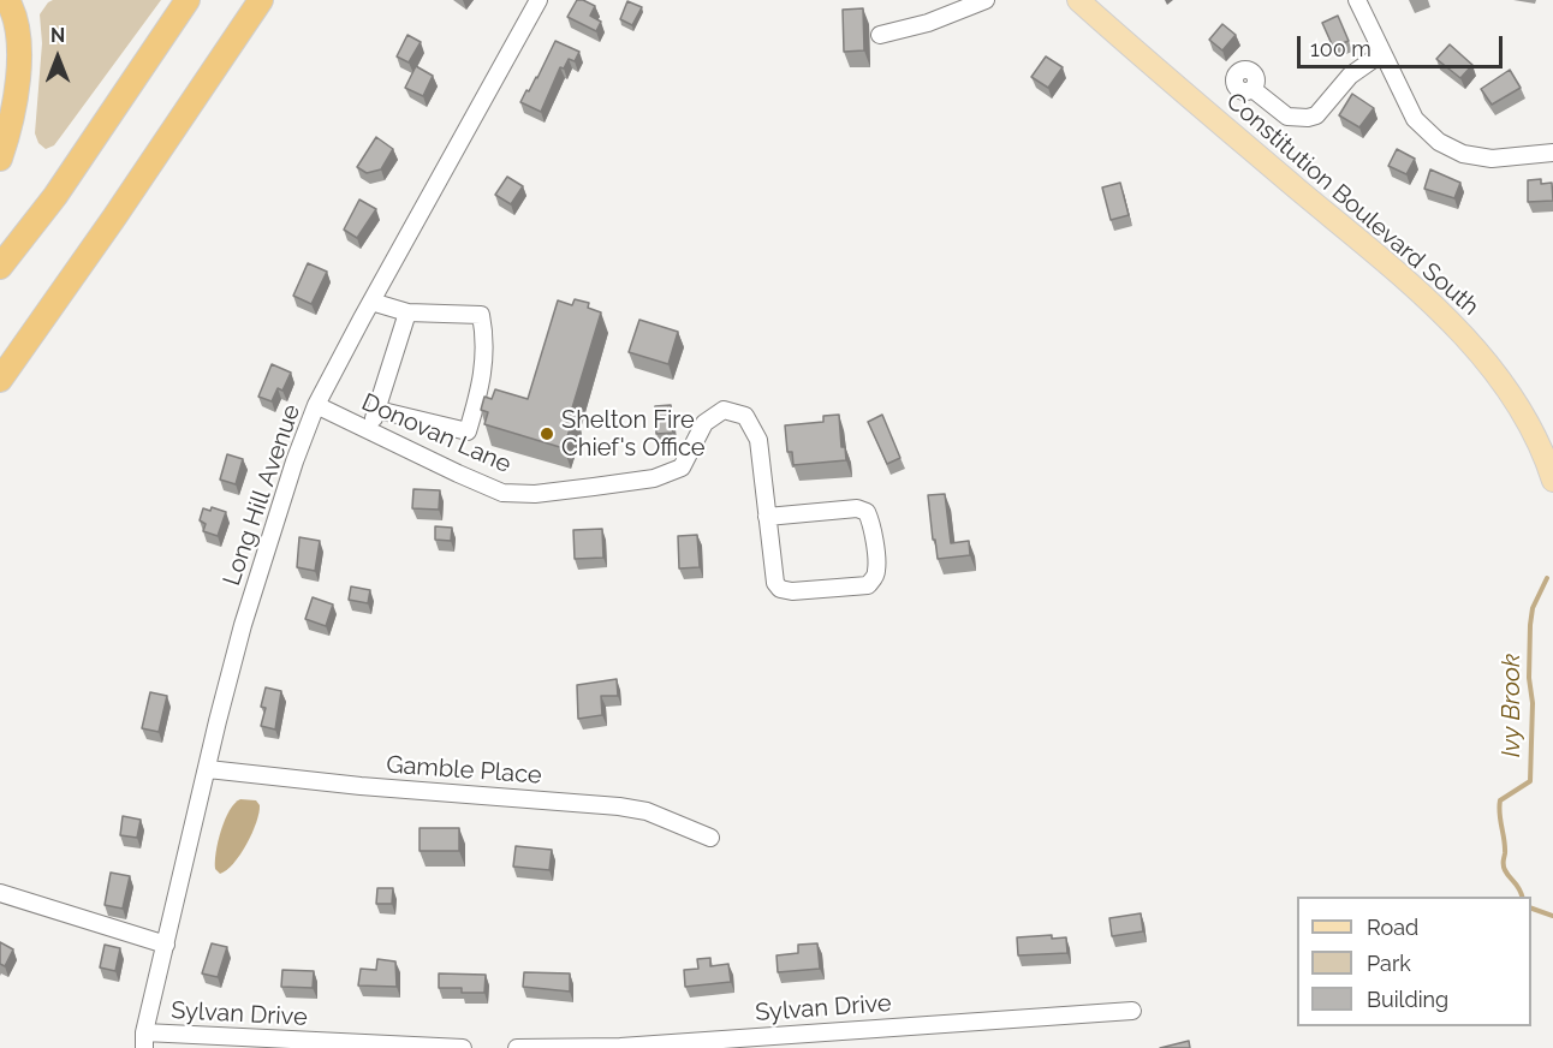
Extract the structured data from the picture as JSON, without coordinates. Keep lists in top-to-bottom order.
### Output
{
  "streets": {
    "main road": ["Constitution Boulevard South"],
    "street": [
      "Donovan Lane",
      "Long Hill Avenue",
      "Gamble Place",
      "Sylvan Drive"
    ]
  },
  "crossings": [
    ["Donovan Lane", "Long Hill Avenue"],
    ["Long Hill Avenue", "Gamble Place"],
    ["Long Hill Avenue", "Sylvan Drive"]
  ],
  "water": ["Ivy Brook"],
  "places": ["Shelton Fire Chief's Office"],
  "legend": ["Road", "Park", "Building"],
  "scale_bar": "100 m",
  "north": "top"
}
